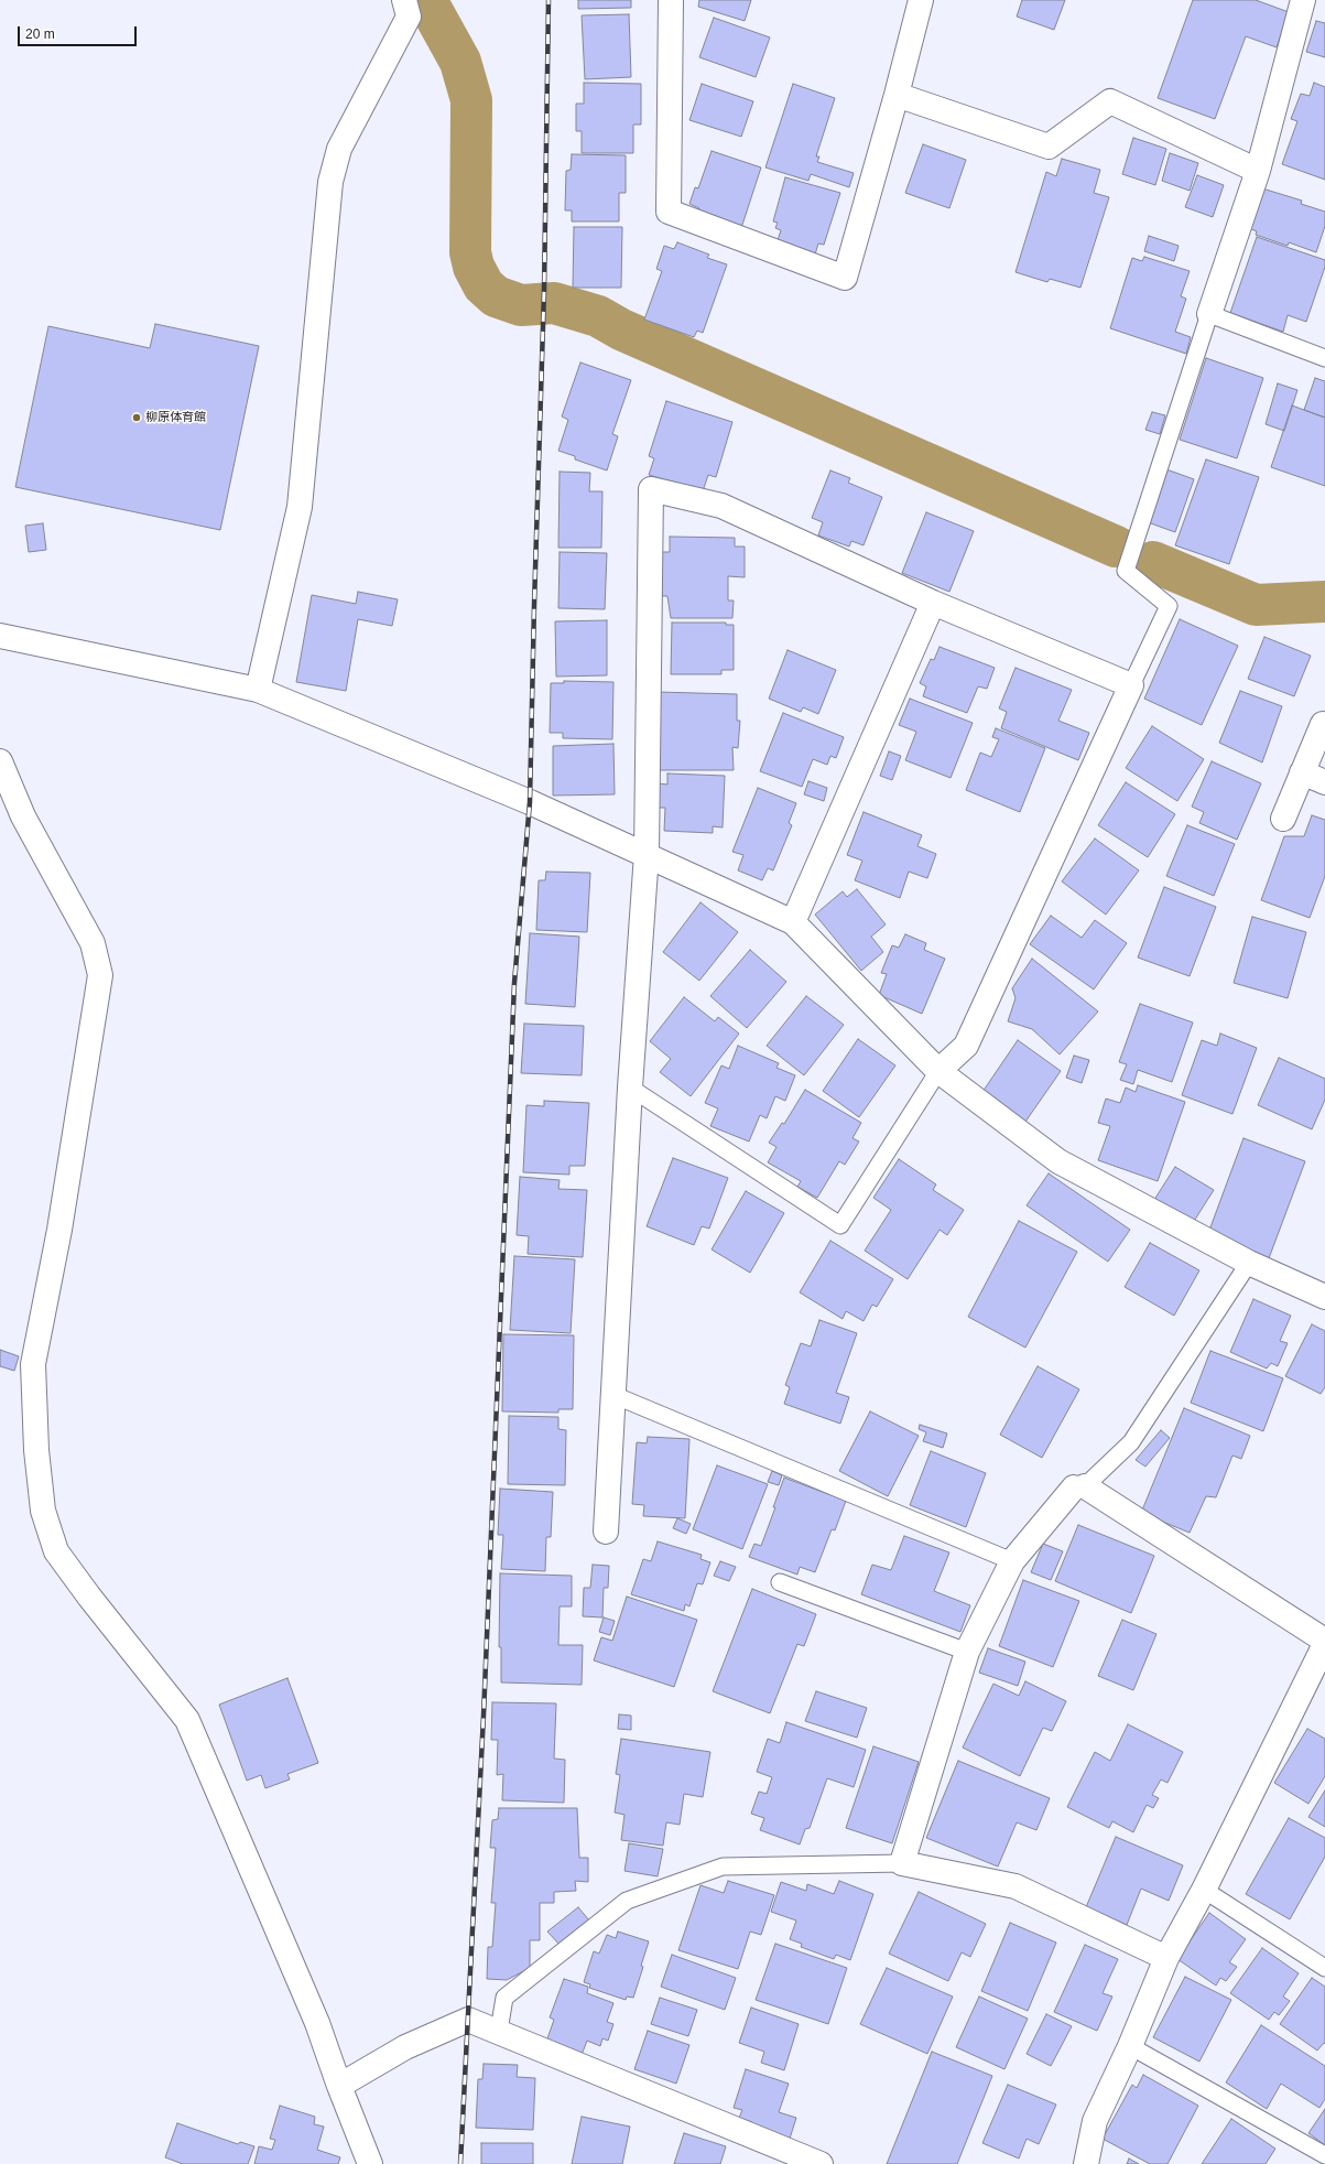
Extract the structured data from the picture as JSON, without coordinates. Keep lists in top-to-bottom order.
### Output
{
  "places": ["柳原体育館"],
  "scale_bar": "20 m"
}
